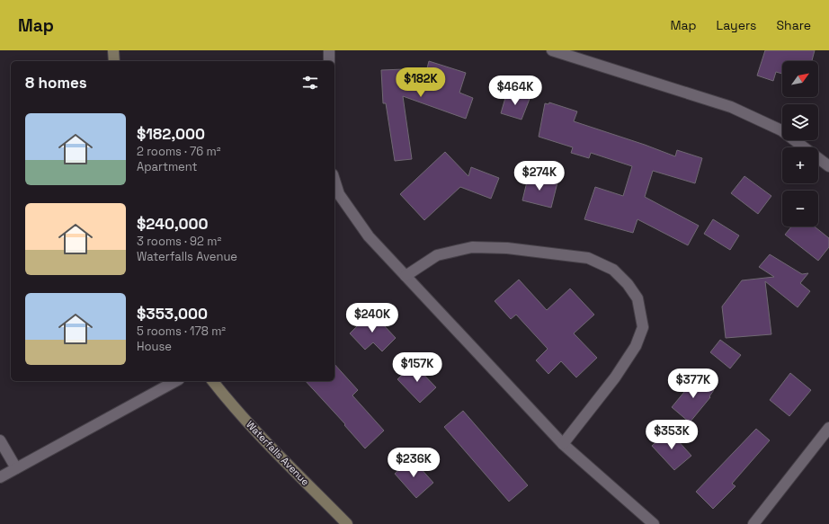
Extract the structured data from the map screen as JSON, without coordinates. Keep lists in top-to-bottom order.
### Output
{
  "streets": {
    "main road": ["Waterfalls Avenue"]
  },
  "north": "top right",
  "page": {
    "header": "Map",
    "nav": ["Map", "Layers", "Share"],
    "map_buttons": ["+", "−"],
    "heading": "8 homes",
    "price": [
      "$182K",
      "$464K",
      "$274K",
      "$240K",
      "$157K",
      "$377K",
      "$353K",
      "$236K"
    ],
    "list": [
      {
        "name": "$182,000",
        "note": "2 rooms · 76 m² · Apartment"
      },
      {
        "name": "$240,000",
        "note": "3 rooms · 92 m² · Waterfalls Avenue"
      },
      {
        "name": "$353,000",
        "note": "5 rooms · 178 m² · House"
      }
    ]
  }
}
